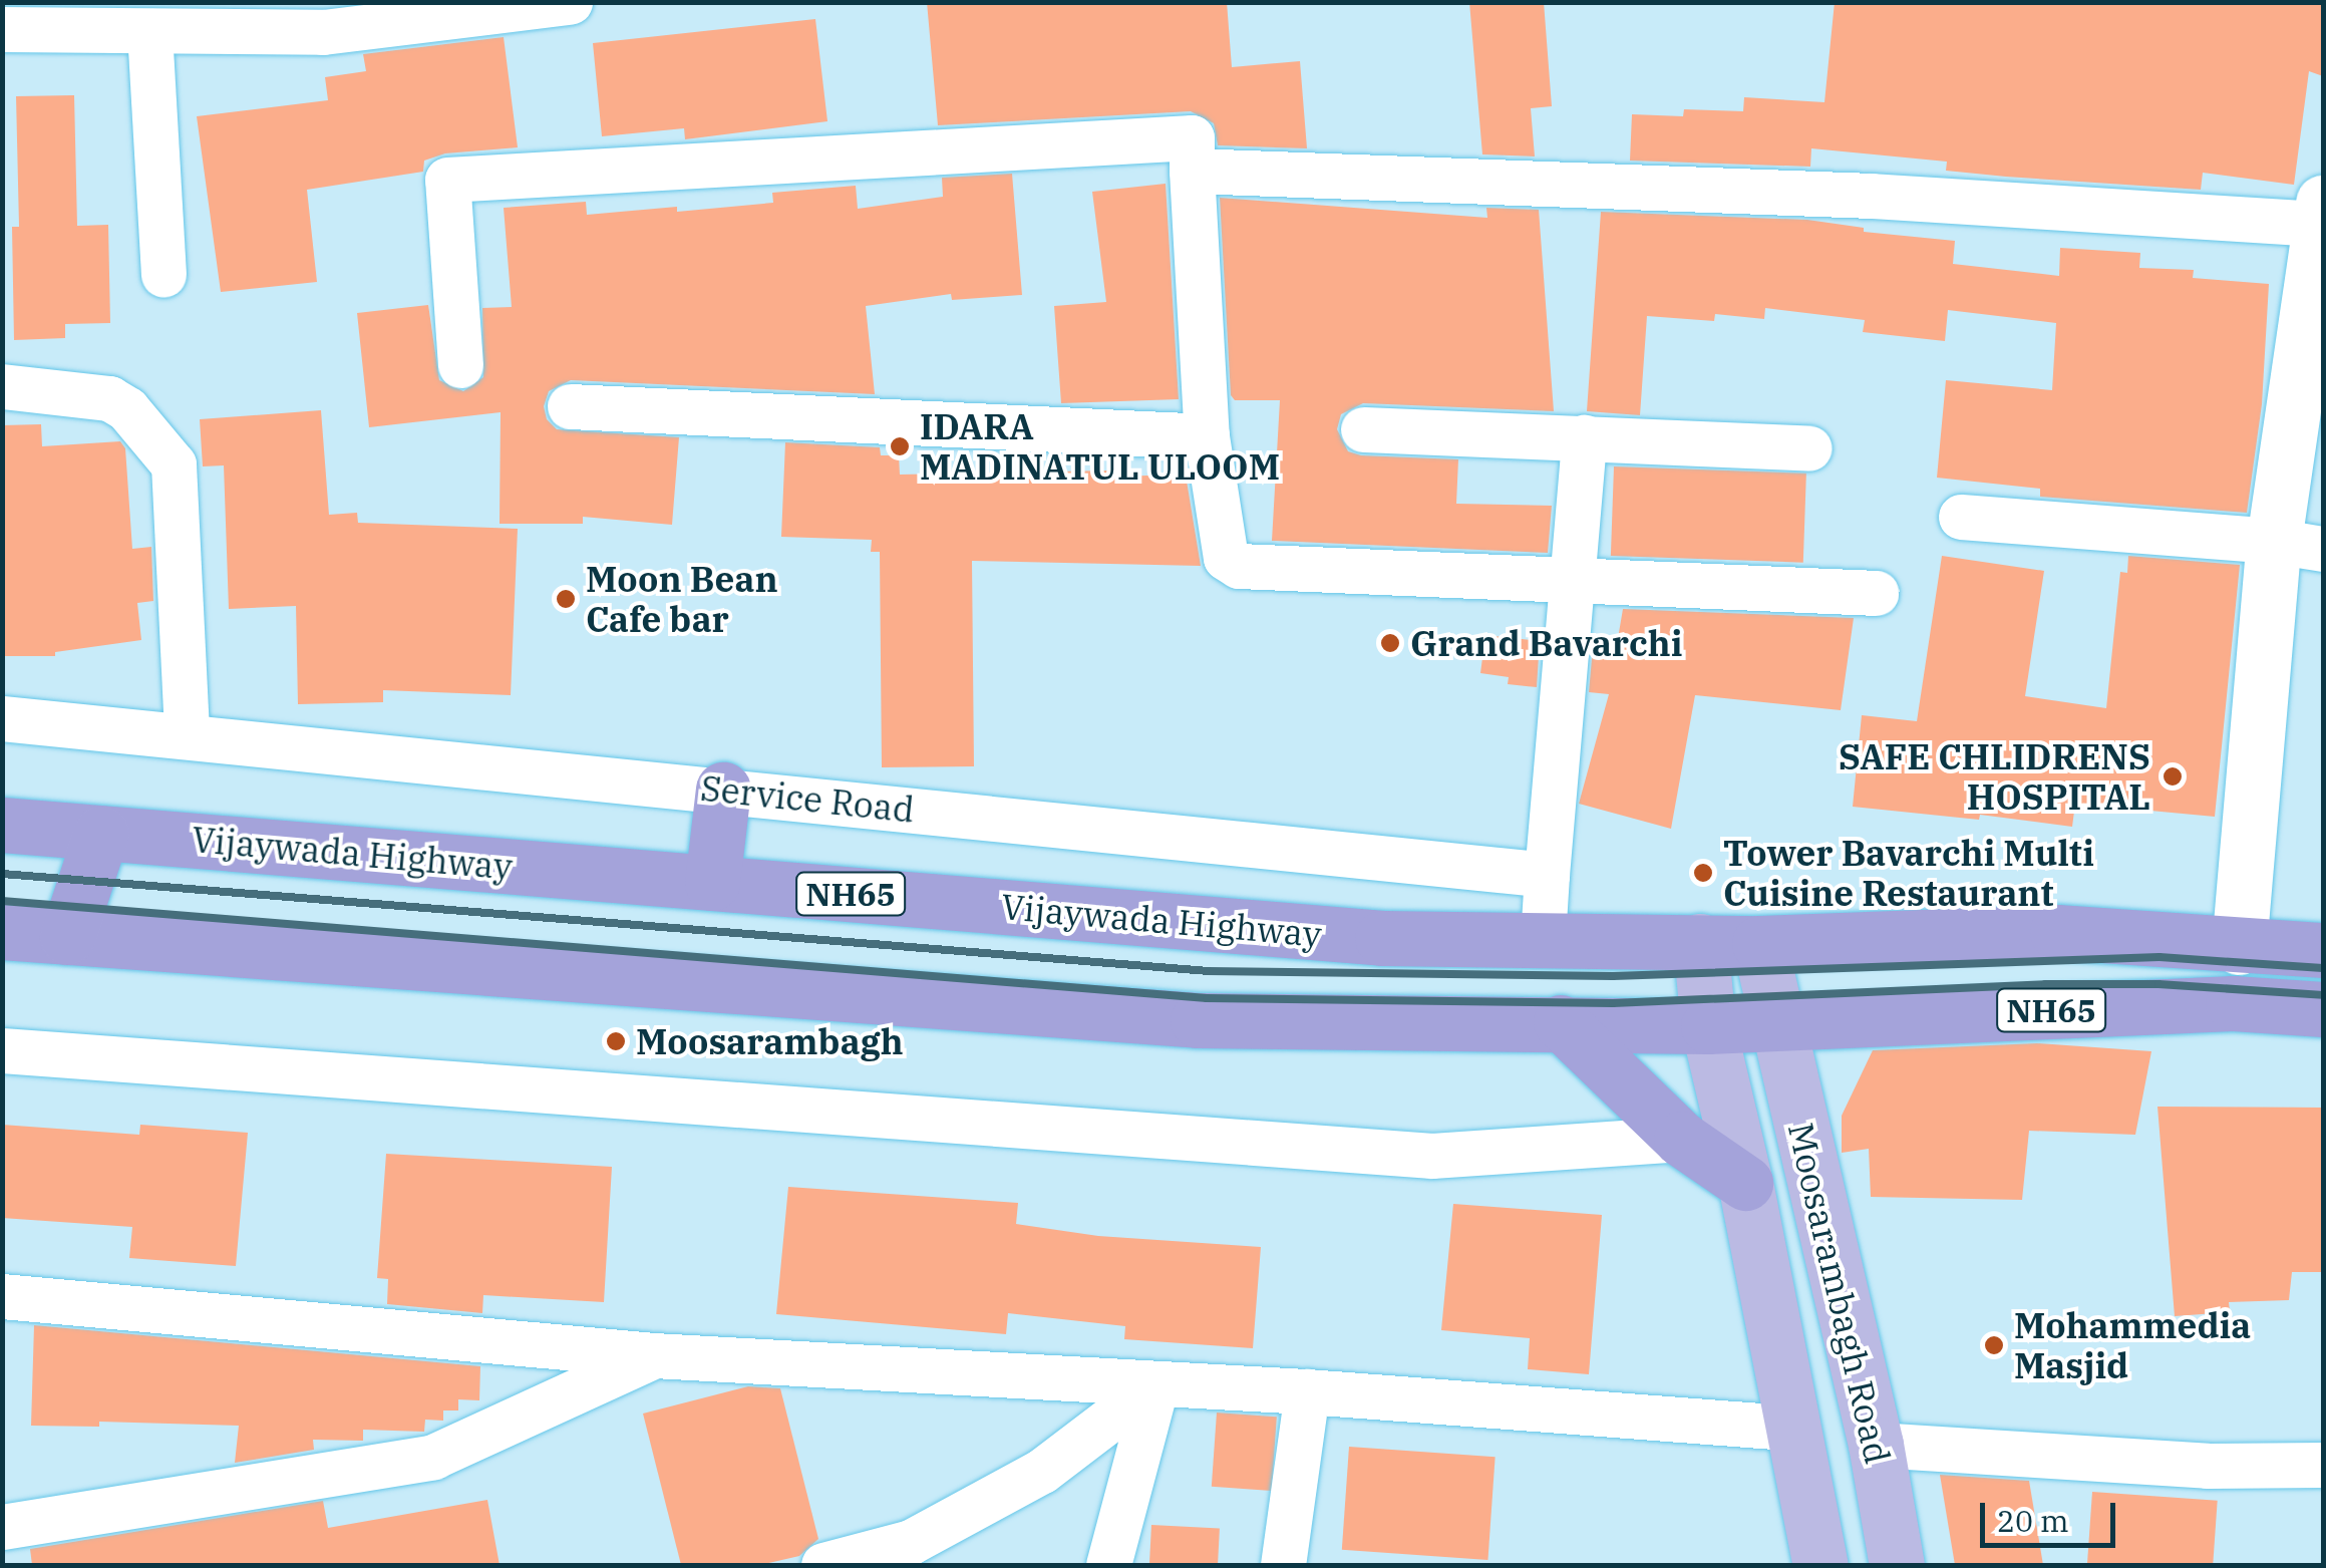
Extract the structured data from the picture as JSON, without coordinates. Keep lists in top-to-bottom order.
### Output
{
  "streets": {
    "highway": ["Vijaywada Highway", "NH65"],
    "main road": ["Moosarambagh Road"],
    "street": ["Service Road"]
  },
  "crossings": [
    ["Vijaywada Highway", "Moosarambagh Road"],
    ["NH65", "Moosarambagh Road"]
  ],
  "places": [
    "IDARA MADINATUL ULOOM",
    "Moon Bean Cafe bar",
    "Grand Bavarchi",
    "SAFE CHLIDRENS HOSPITAL",
    "Tower Bavarchi Multi Cuisine Restaurant",
    "Moosarambagh",
    "Mohammedia Masjid"
  ],
  "scale_bar": "20 m"
}
